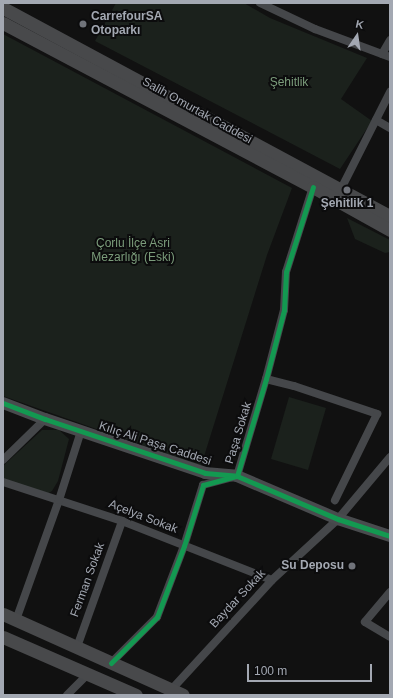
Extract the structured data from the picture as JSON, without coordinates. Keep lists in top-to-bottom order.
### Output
{
  "streets": {
    "main road": ["Salih Omurtak Caddesi"],
    "street": [
      "Paşa Sokak",
      "Kılıç Ali Paşa Caddesi",
      "Açelya Sokak",
      "Ferman Sokak",
      "Baydar Sokak"
    ]
  },
  "crossings": [
    ["Salih Omurtak Caddesi", "Paşa Sokak"],
    ["Paşa Sokak", "Kılıç Ali Paşa Caddesi"],
    ["Paşa Sokak", "Açelya Sokak"],
    ["Kılıç Ali Paşa Caddesi", "Baydar Sokak"],
    ["Açelya Sokak", "Ferman Sokak"],
    ["Açelya Sokak", "Baydar Sokak"]
  ],
  "parks": ["Şehitlik", "Çorlu İlçe Asri Mezarlığı (Eski)"],
  "places": ["CarrefourSA Otoparkı", "Şehitlik 1", "Su Deposu"],
  "scale_bar": "100 m",
  "north": "top"
}
